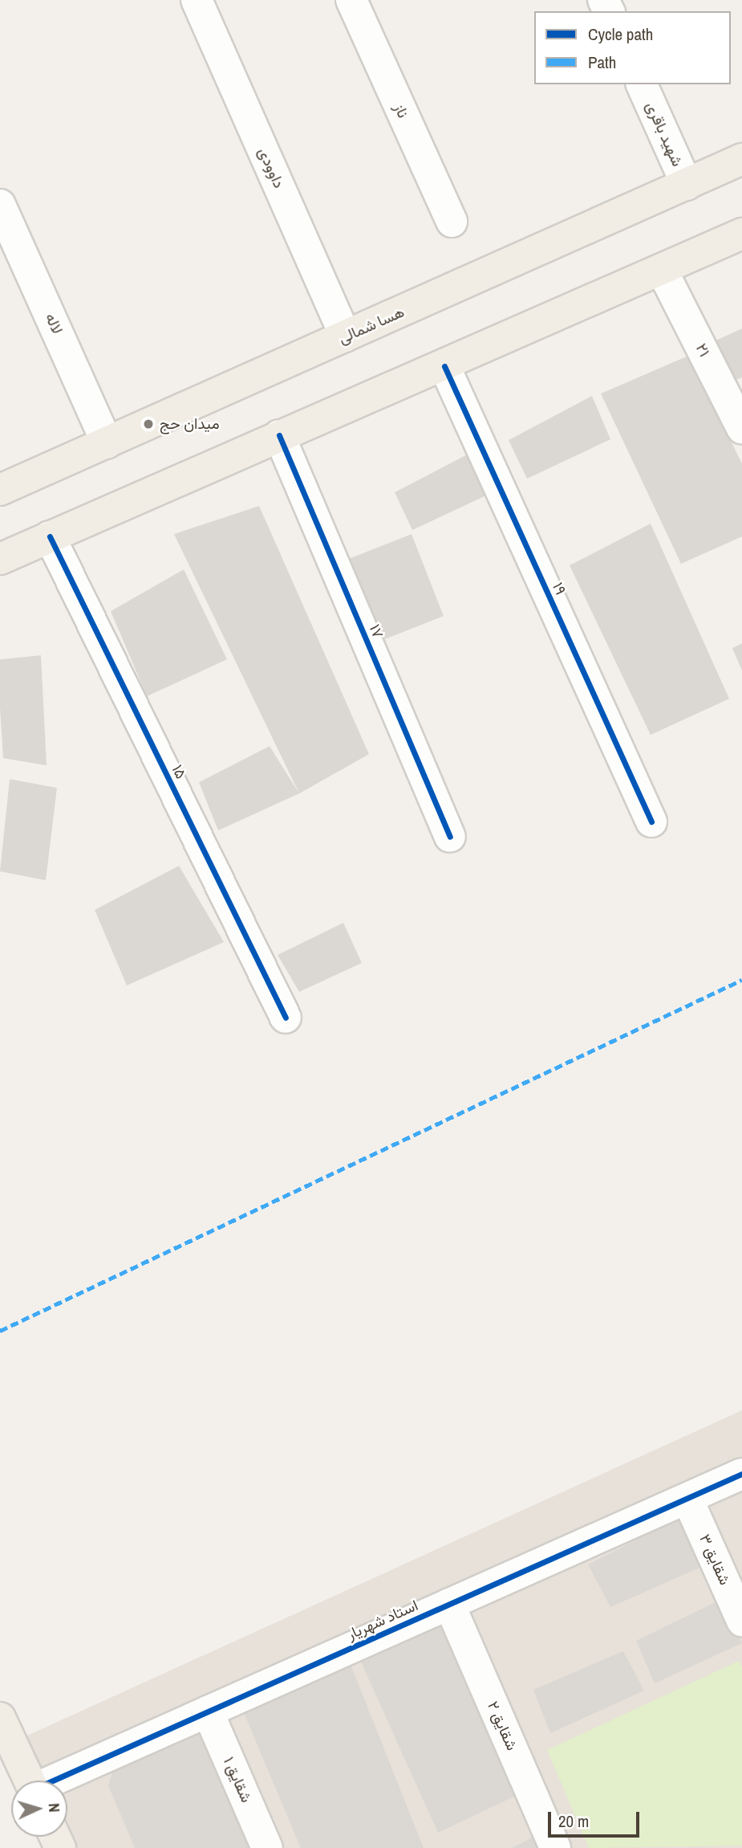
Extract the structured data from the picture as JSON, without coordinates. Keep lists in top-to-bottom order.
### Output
{
  "streets": {
    "main road": ["هسا شمالی"],
    "street": [
      "ناز",
      "شهید باقری",
      "داوودی",
      "لاله",
      "۲۱",
      "۱۹",
      "۱۷",
      "۱۵",
      "شقایق ۳",
      "استاد شهریار",
      "شقایق ۲",
      "شقایق ۱"
    ]
  },
  "crossings": [
    ["شهید باقری", "هسا شمالی"],
    ["داوودی", "هسا شمالی"],
    ["لاله", "هسا شمالی"],
    ["شقایق ۳", "استاد شهریار"],
    ["استاد شهریار", "شقایق ۲"],
    ["استاد شهریار", "شقایق ۱"]
  ],
  "places": ["میدان حج"],
  "legend": ["Cycle path", "Path"],
  "scale_bar": "20 m",
  "north": "right"
}
